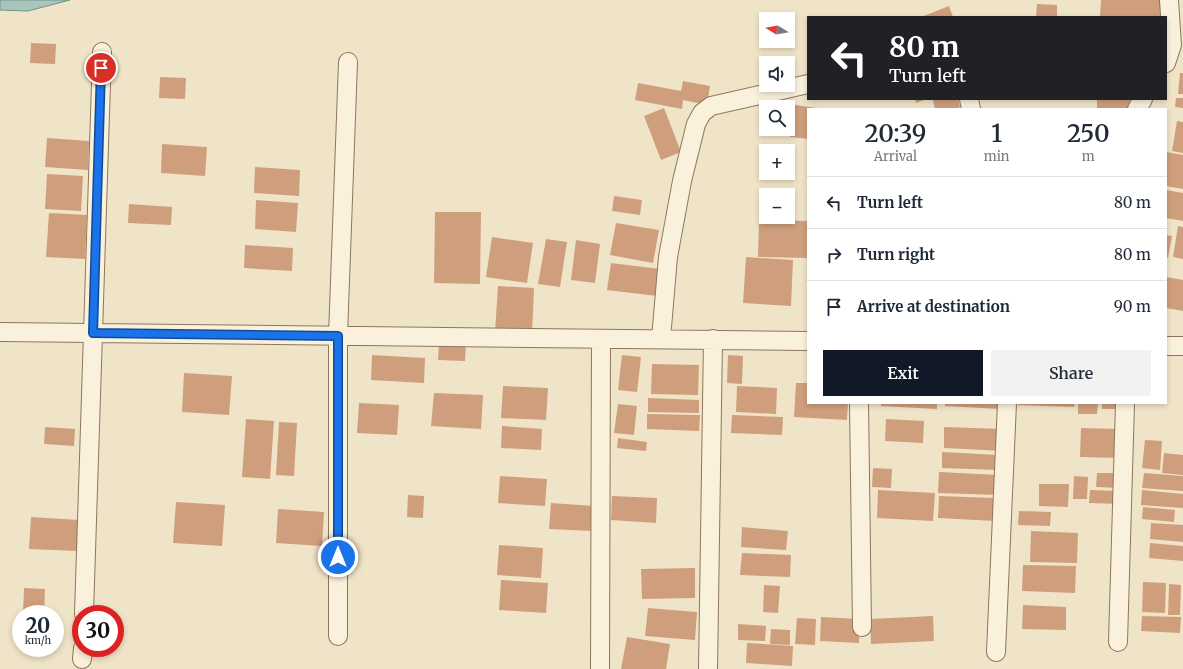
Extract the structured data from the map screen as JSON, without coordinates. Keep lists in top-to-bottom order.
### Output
{
  "north": "left",
  "page": {
    "map_buttons": ["+", "−"],
    "turn": ["80 m", "Turn left"],
    "eta": [
      "20:39",
      "Arrival",
      "1",
      "min",
      "250",
      "m"
    ],
    "list": [
      {
        "name": "Turn left",
        "value": "80 m"
      },
      {
        "name": "Turn right",
        "value": "80 m"
      },
      {
        "name": "Arrive at destination",
        "value": "90 m"
      }
    ],
    "buttons": ["Exit", "Share"],
    "speed": "20 km/h",
    "limit": "30"
  }
}
